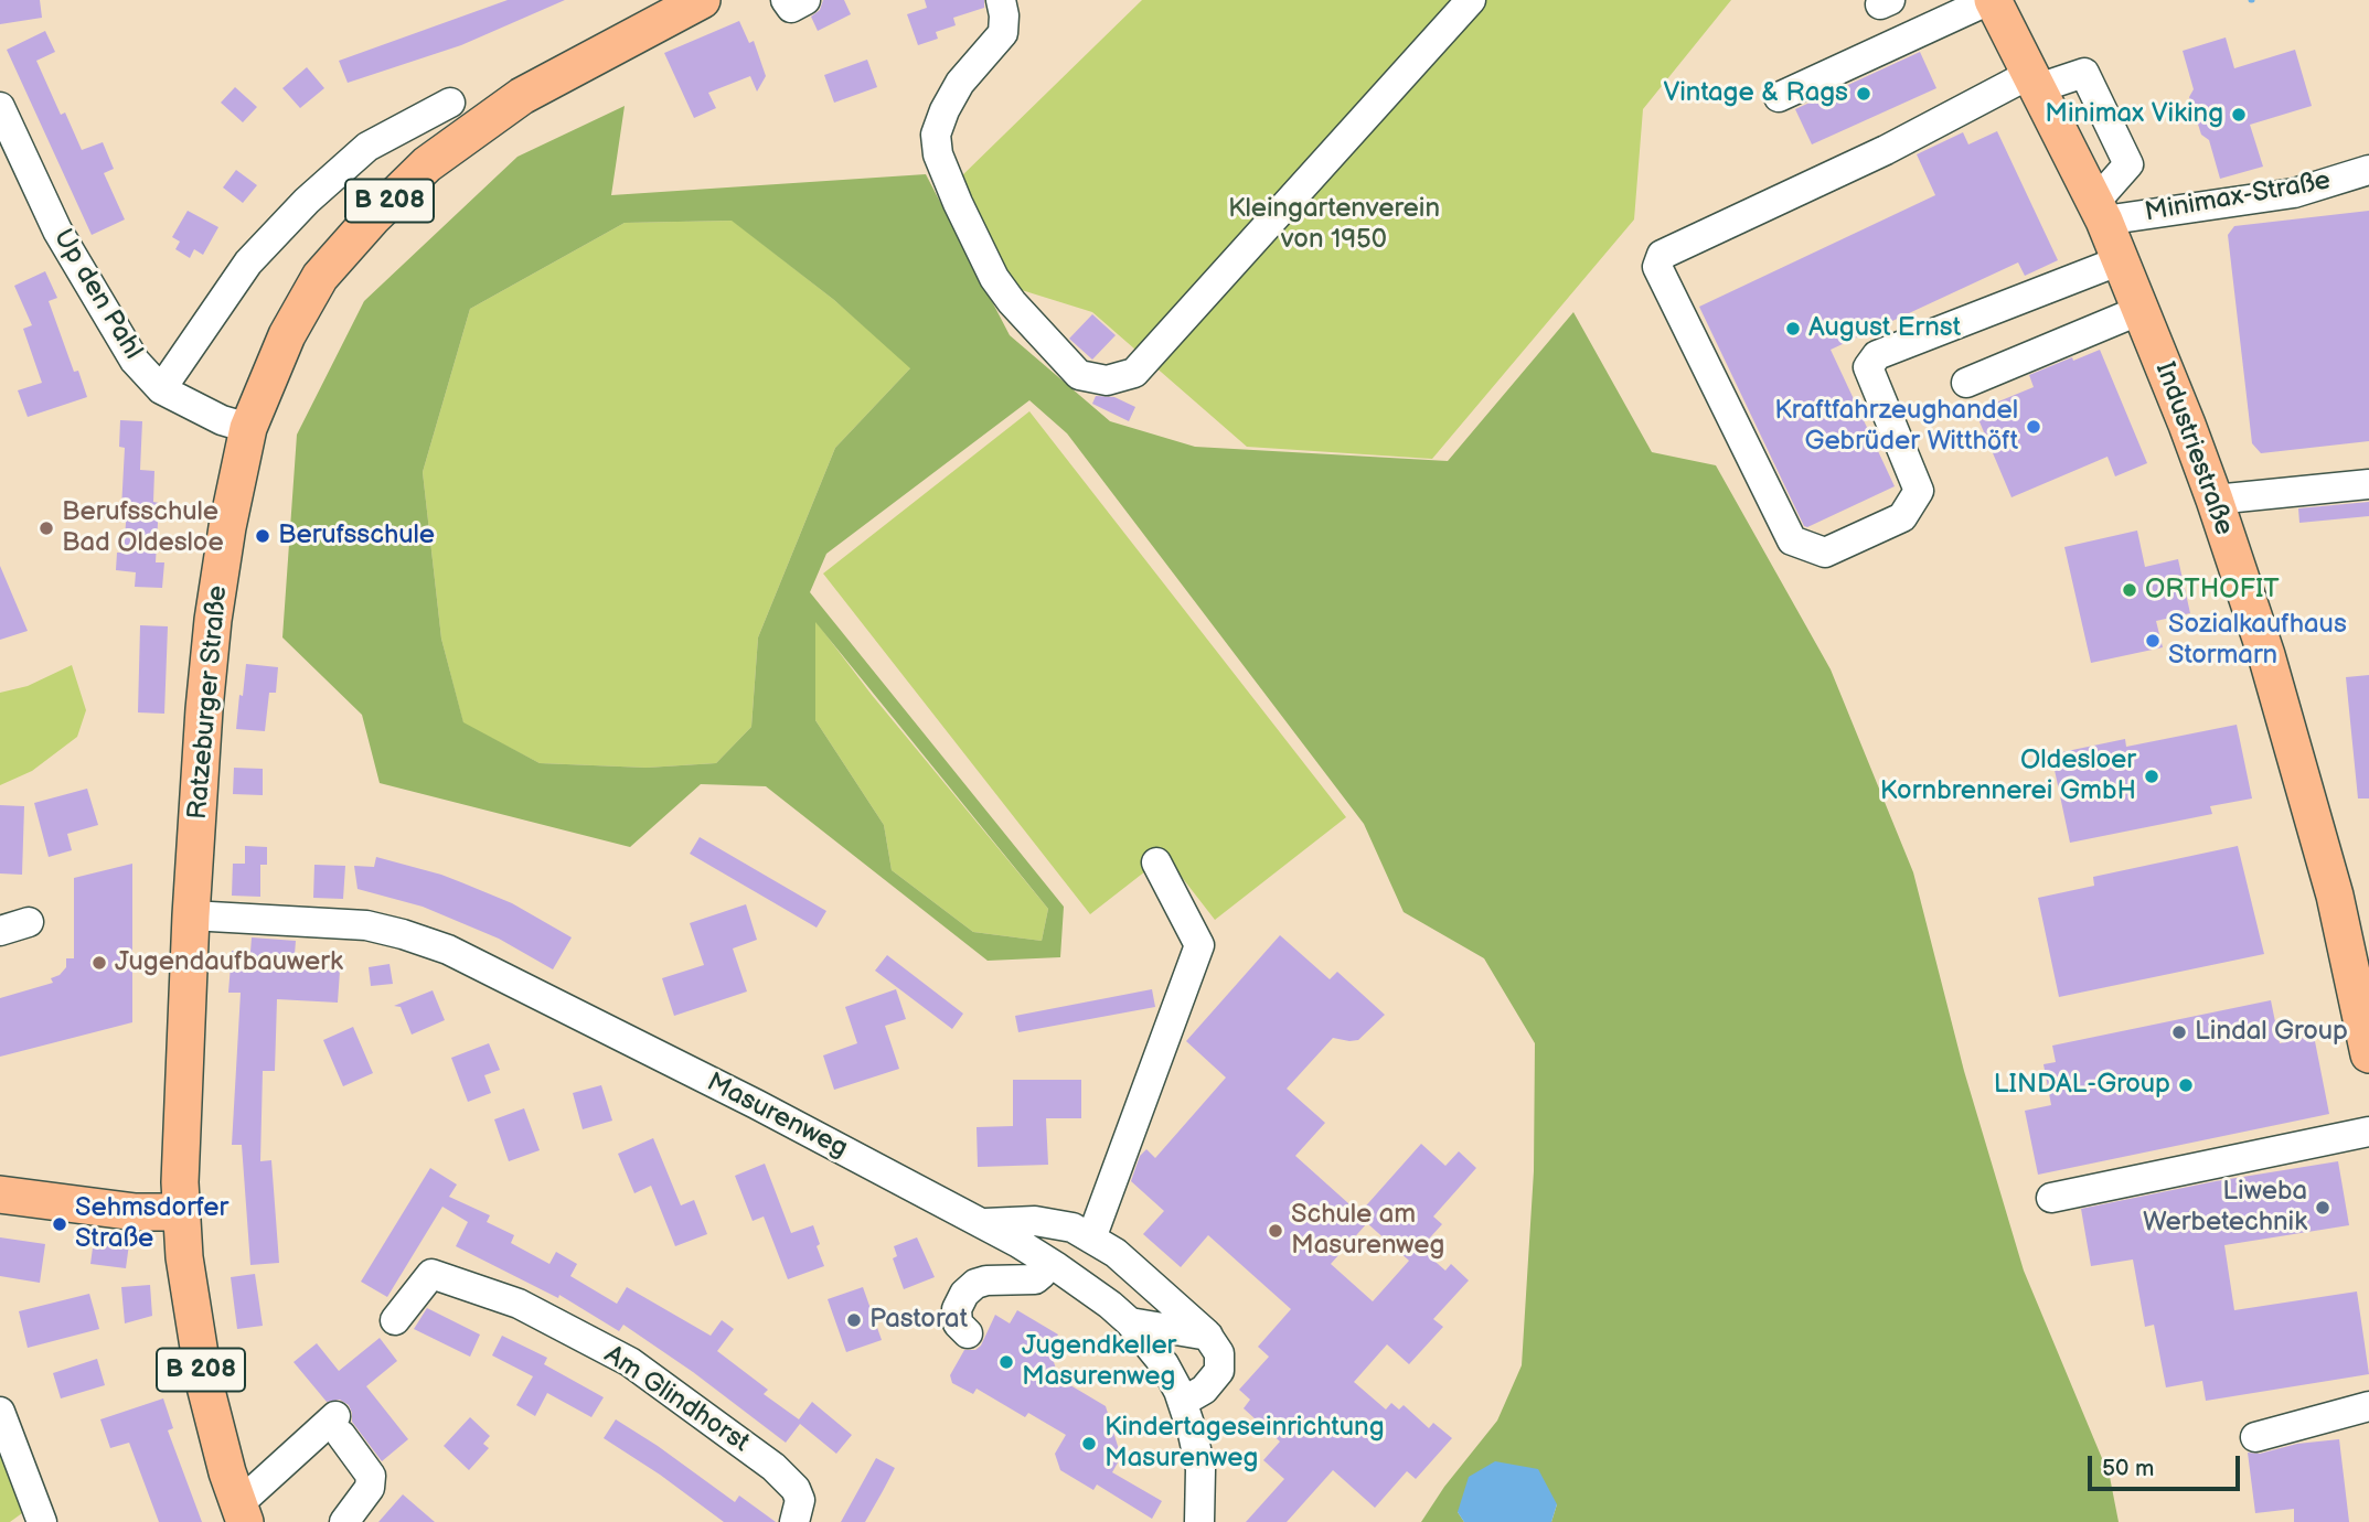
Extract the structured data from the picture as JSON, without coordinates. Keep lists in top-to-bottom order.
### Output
{
  "streets": {
    "main road": ["B 208", "Industriestraße", "Ratzeburger Straße"],
    "street": [
      "Minimax-Straße",
      "Up den Pahl",
      "Masurenweg",
      "Am Glindhorst"
    ]
  },
  "crossings": [
    ["Minimax-Straße", "Industriestraße"],
    ["Up den Pahl", "Ratzeburger Straße"],
    ["Ratzeburger Straße", "Masurenweg"]
  ],
  "parks": ["Kleingartenverein von 1950"],
  "places": [
    "Vintage & Rags",
    "Minimax Viking",
    "August Ernst",
    "Kraftfahrzeughandel Gebrüder Witthöft",
    "Berufsschule Bad Oldesloe",
    "Berufsschule",
    "ORTHOFIT",
    "Sozialkaufhaus Stormarn",
    "Oldesloer Kornbrennerei GmbH",
    "Jugendaufbauwerk",
    "Lindal Group",
    "LINDAL-Group",
    "Liweba Werbetechnik",
    "Sehmsdorfer Straße",
    "Schule am Masurenweg",
    "Pastorat",
    "Jugendkeller Masurenweg",
    "Kindertageseinrichtung Masurenweg"
  ],
  "scale_bar": "50 m"
}
